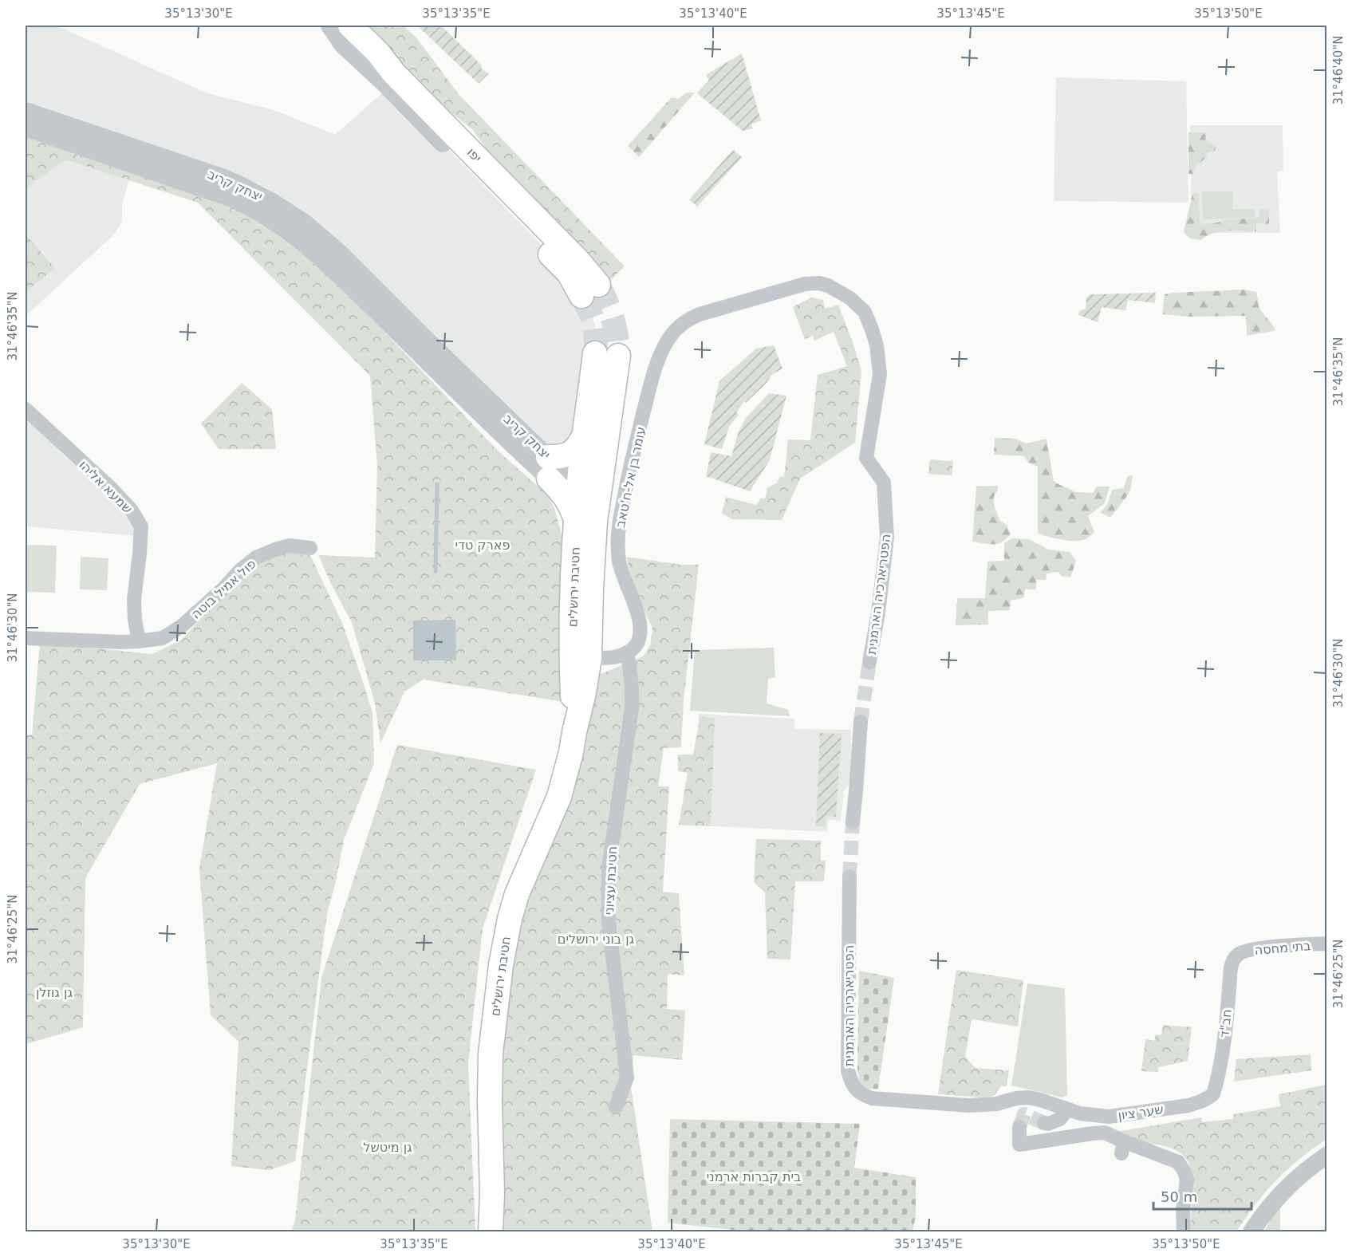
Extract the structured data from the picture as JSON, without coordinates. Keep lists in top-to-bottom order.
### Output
{
  "streets": {
    "highway": ["יפו", "חטיבת ירושלים"],
    "street": [
      "יצחק קריב",
      "עומר בן אל-ח'טאב",
      "שמעא אליהו",
      "פול אמיל בוטה",
      "הפטריארכיה הארמנית",
      "חטיבת עציוני",
      "בתי מחסה",
      "חב\"ד",
      "שער ציון"
    ]
  },
  "crossings": [
    ["יצחק קריב", "חטיבת ירושלים"],
    ["עומר בן אל-ח'טאב", "הפטריארכיה הארמנית"],
    ["עומר בן אל-ח'טאב", "חטיבת עציוני"],
    ["שמעא אליהו", "פול אמיל בוטה"],
    ["הפטריארכיה הארמנית", "שער ציון"],
    ["בתי מחסה", "חב\"ד"],
    ["חב\"ד", "שער ציון"]
  ],
  "parks": [
    "פארק טדי",
    "גן בוני ירושלים",
    "גן גוזלן",
    "גן מיטשל",
    "בית קברות ארמני"
  ],
  "scale_bar": "50 m",
  "coordinates": [
    "35°13'30\"E",
    "35°13'35\"E",
    "35°13'40\"E",
    "35°13'45\"E",
    "35°13'50\"E",
    "31°46'40\"N",
    "31°46'35\"N",
    "31°46'30\"N",
    "31°46'25\"N"
  ]
}
